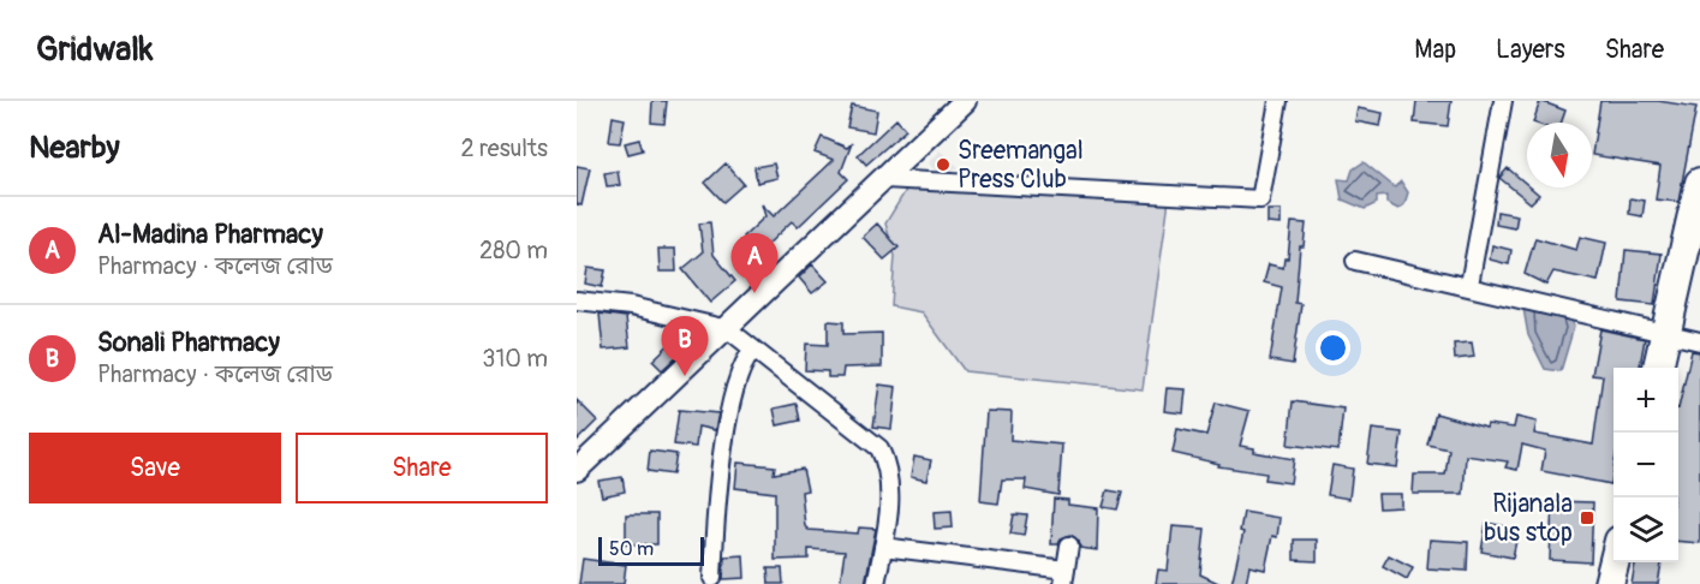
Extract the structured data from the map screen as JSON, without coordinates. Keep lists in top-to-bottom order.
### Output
{
  "places": {
    "other": ["Sreemangal Press Club"],
    "transit": ["Rijanala bus stop"]
  },
  "scale_bar": "50 m",
  "north": "bottom",
  "page": {
    "header": "Gridwalk",
    "nav": ["Map", "Layers", "Share"],
    "heading": ["Nearby", "2 results"],
    "list": [
      {
        "mark": "A",
        "name": "Al-Madina Pharmacy",
        "note": "Pharmacy · কলেজ রোড",
        "value": "280 m"
      },
      {
        "mark": "B",
        "name": "Sonali Pharmacy",
        "note": "Pharmacy · কলেজ রোড",
        "value": "310 m"
      }
    ],
    "pins": ["A", "B"],
    "map_buttons": ["+", "−"],
    "buttons": ["Save", "Share"],
    "scale": "50 m"
  }
}
